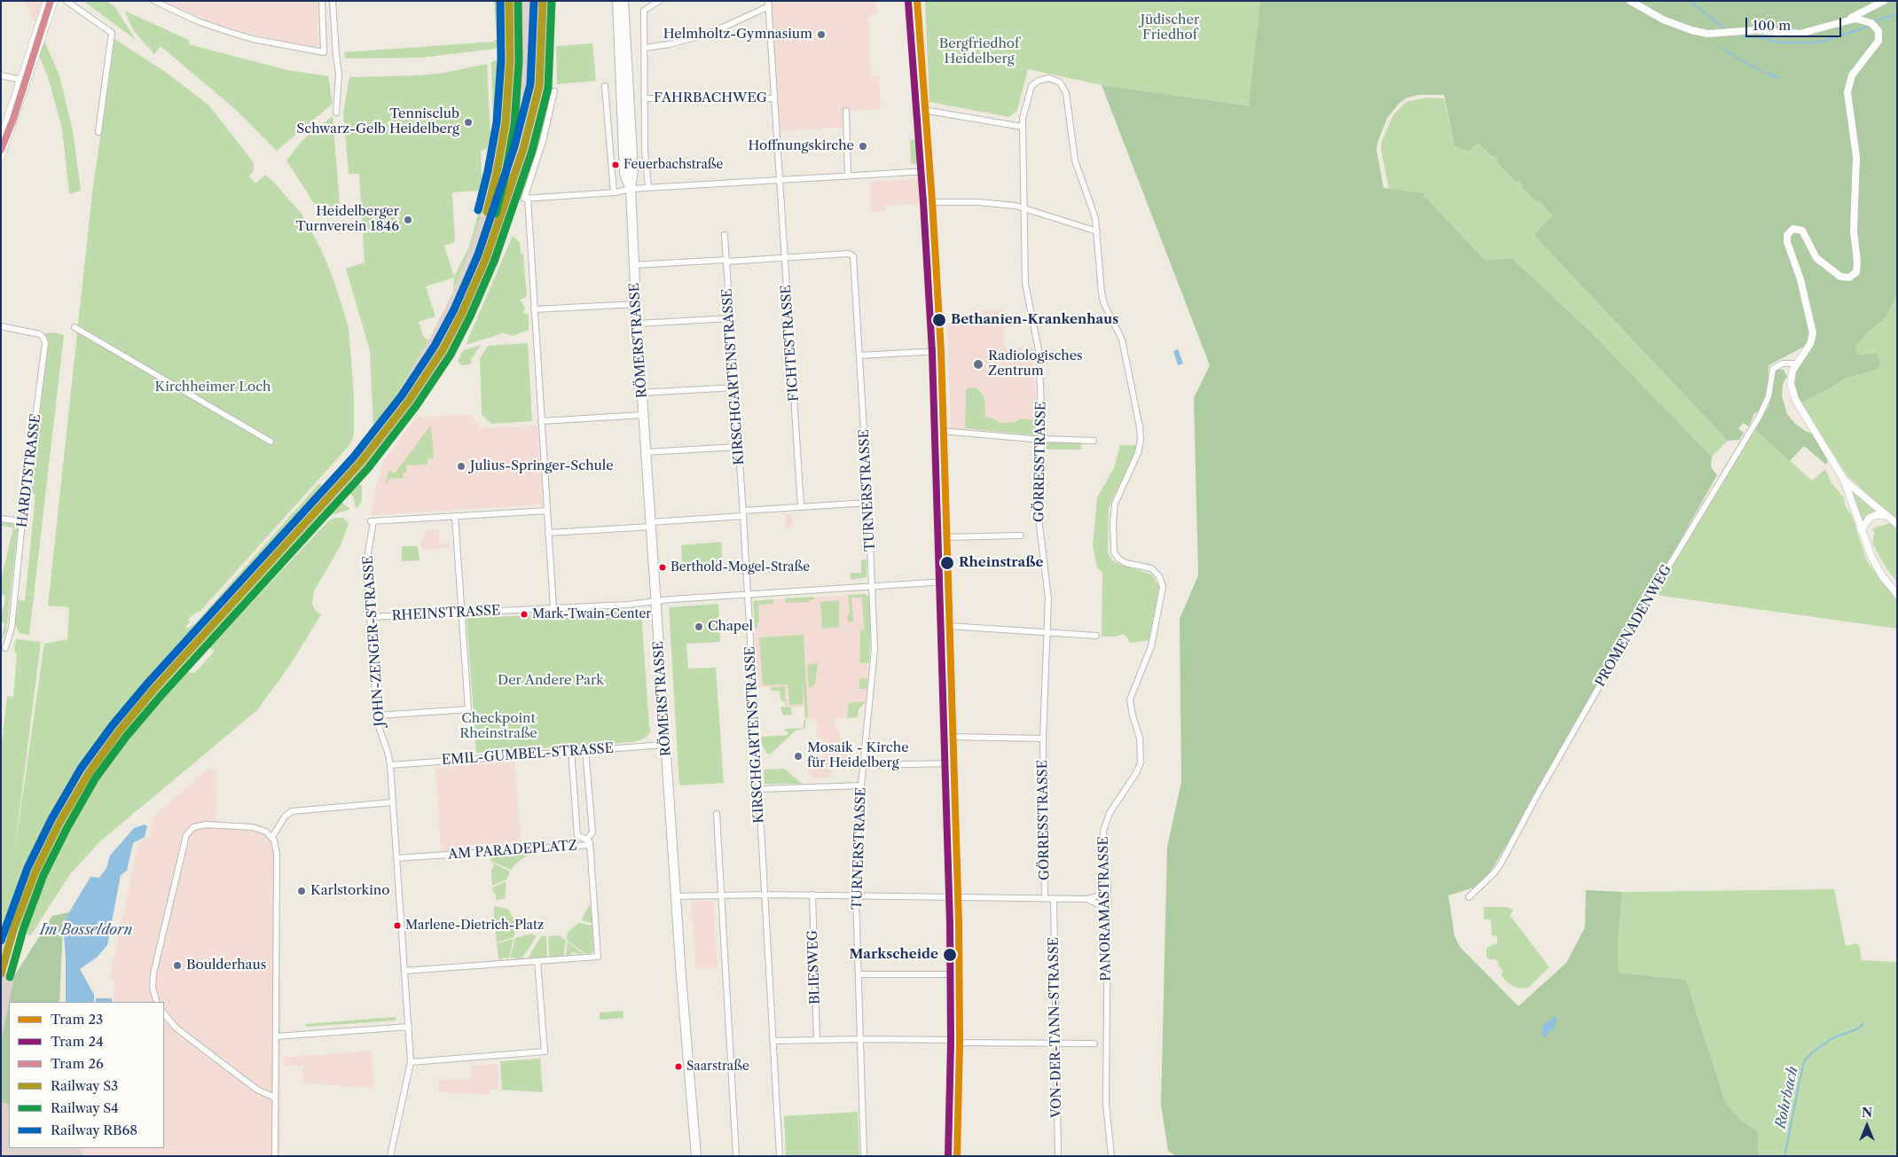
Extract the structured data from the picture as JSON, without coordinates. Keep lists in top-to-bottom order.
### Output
{
  "streets": {
    "main road": ["RÖMERSTRASSE"],
    "street": [
      "FAHRBACHWEG",
      "FICHTESTRASSE",
      "KIRSCHGARTENSTRASSE",
      "GÖRRESSTRASSE",
      "HARDTSTRASSE",
      "TURNERSTRASSE",
      "RHEINSTRASSE",
      "PROMENADENWEG",
      "JOHN-ZENGER-STRASSE",
      "EMIL-GUMBEL-STRASSE",
      "AM PARADEPLATZ",
      "PANORAMASTRASSE",
      "BLIESWEG",
      "VON-DER-TANN-STRASSE"
    ]
  },
  "crossings": [
    ["FAHRBACHWEG", "FICHTESTRASSE"],
    ["RÖMERSTRASSE", "RHEINSTRASSE"],
    ["RÖMERSTRASSE", "EMIL-GUMBEL-STRASSE"],
    ["FICHTESTRASSE", "TURNERSTRASSE"],
    ["KIRSCHGARTENSTRASSE", "RHEINSTRASSE"],
    ["GÖRRESSTRASSE", "PANORAMASTRASSE"],
    ["TURNERSTRASSE", "RHEINSTRASSE"],
    ["RHEINSTRASSE", "JOHN-ZENGER-STRASSE"],
    ["JOHN-ZENGER-STRASSE", "EMIL-GUMBEL-STRASSE"],
    ["JOHN-ZENGER-STRASSE", "AM PARADEPLATZ"]
  ],
  "water": ["Im Bosseldorn", "Rohrbach"],
  "parks": [
    "Jüdischer Friedhof",
    "Bergfriedhof Heidelberg",
    "Kirchheimer Loch",
    "Der Andere Park",
    "Checkpoint Rheinstraße"
  ],
  "places": [
    "Helmholtz-Gymnasium",
    "Tennisclub Schwarz-Gelb Heidelberg",
    "Hoffnungskirche",
    "Feuerbachstraße",
    "Heidelberger Turnverein 1846",
    "Bethanien-Krankenhaus",
    "Radiologisches Zentrum",
    "Julius-Springer-Schule",
    "Rheinstraße",
    "Berthold-Mogel-Straße",
    "Mark-Twain-Center",
    "Chapel",
    "Mosaik - Kirche für Heidelberg",
    "Karlstorkino",
    "Marlene-Dietrich-Platz",
    "Markscheide",
    "Boulderhaus",
    "Saarstraße"
  ],
  "lines": [
    "tram line 23",
    "tram line 26",
    "rail line S3",
    "rail line S4",
    "rail line RB68",
    "tram line 24"
  ],
  "legend": [
    "Tram 23",
    "Tram 24",
    "Tram 26",
    "Railway S3",
    "Railway S4",
    "Railway RB68"
  ],
  "scale_bar": "100 m",
  "north": "top"
}
